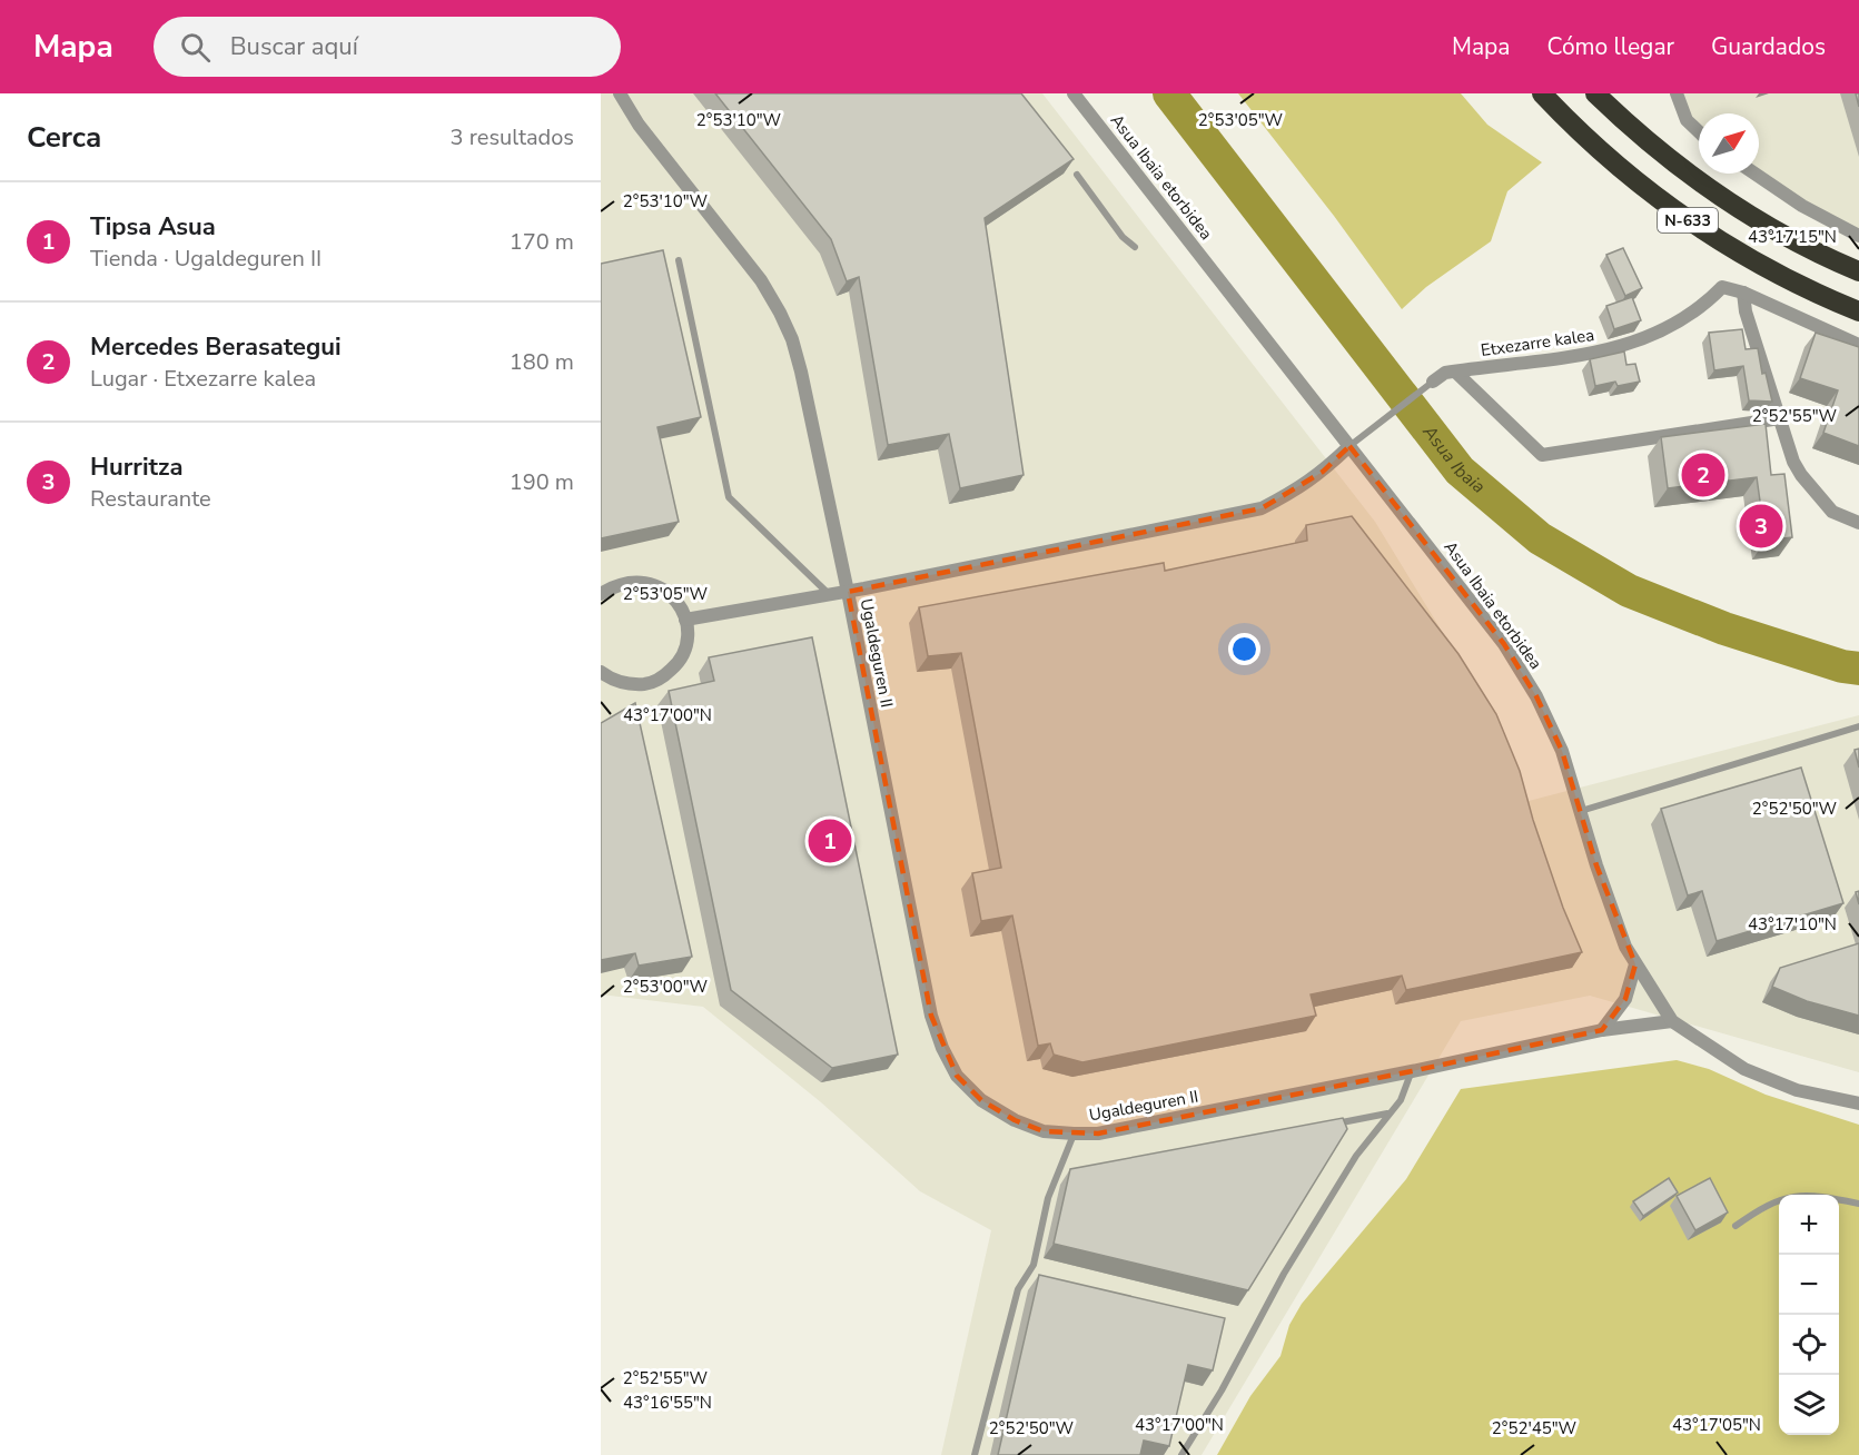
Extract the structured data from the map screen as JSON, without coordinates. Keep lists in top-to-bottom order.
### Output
{
  "streets": {
    "highway": ["N-633"],
    "street": ["Asua Ibaia etorbidea", "Etxezarre kalea", "Ugaldeguren II"]
  },
  "crossings": [
    ["Asua Ibaia etorbidea", "Ugaldeguren II"],
    ["Etxezarre kalea", "Ugaldeguren II"]
  ],
  "water": ["Asua Ibaia"],
  "north": "top right",
  "page": {
    "header": "Mapa",
    "search": "Buscar aquí",
    "nav": ["Mapa", "Cómo llegar", "Guardados"],
    "heading": ["Cerca", "3 resultados"],
    "list": [
      {
        "mark": "1",
        "name": "Tipsa Asua",
        "note": "Tienda · Ugaldeguren II",
        "value": "170 m"
      },
      {
        "mark": "2",
        "name": "Mercedes Berasategui",
        "note": "Lugar · Etxezarre kalea",
        "value": "180 m"
      },
      {
        "mark": "3",
        "name": "Hurritza",
        "note": "Restaurante",
        "value": "190 m"
      }
    ],
    "pins": ["2", "3", "1"],
    "map_buttons": ["+", "−"]
  },
  "coordinates": [
    "2°53'10\"W",
    "2°53'05\"W",
    "43°17'15\"N",
    "2°52'55\"W",
    "43°17'00\"N",
    "2°52'50\"W",
    "43°17'10\"N",
    "2°53'00\"W",
    "43°16'55\"N",
    "43°17'05\"N",
    "2°52'45\"W"
  ]
}
